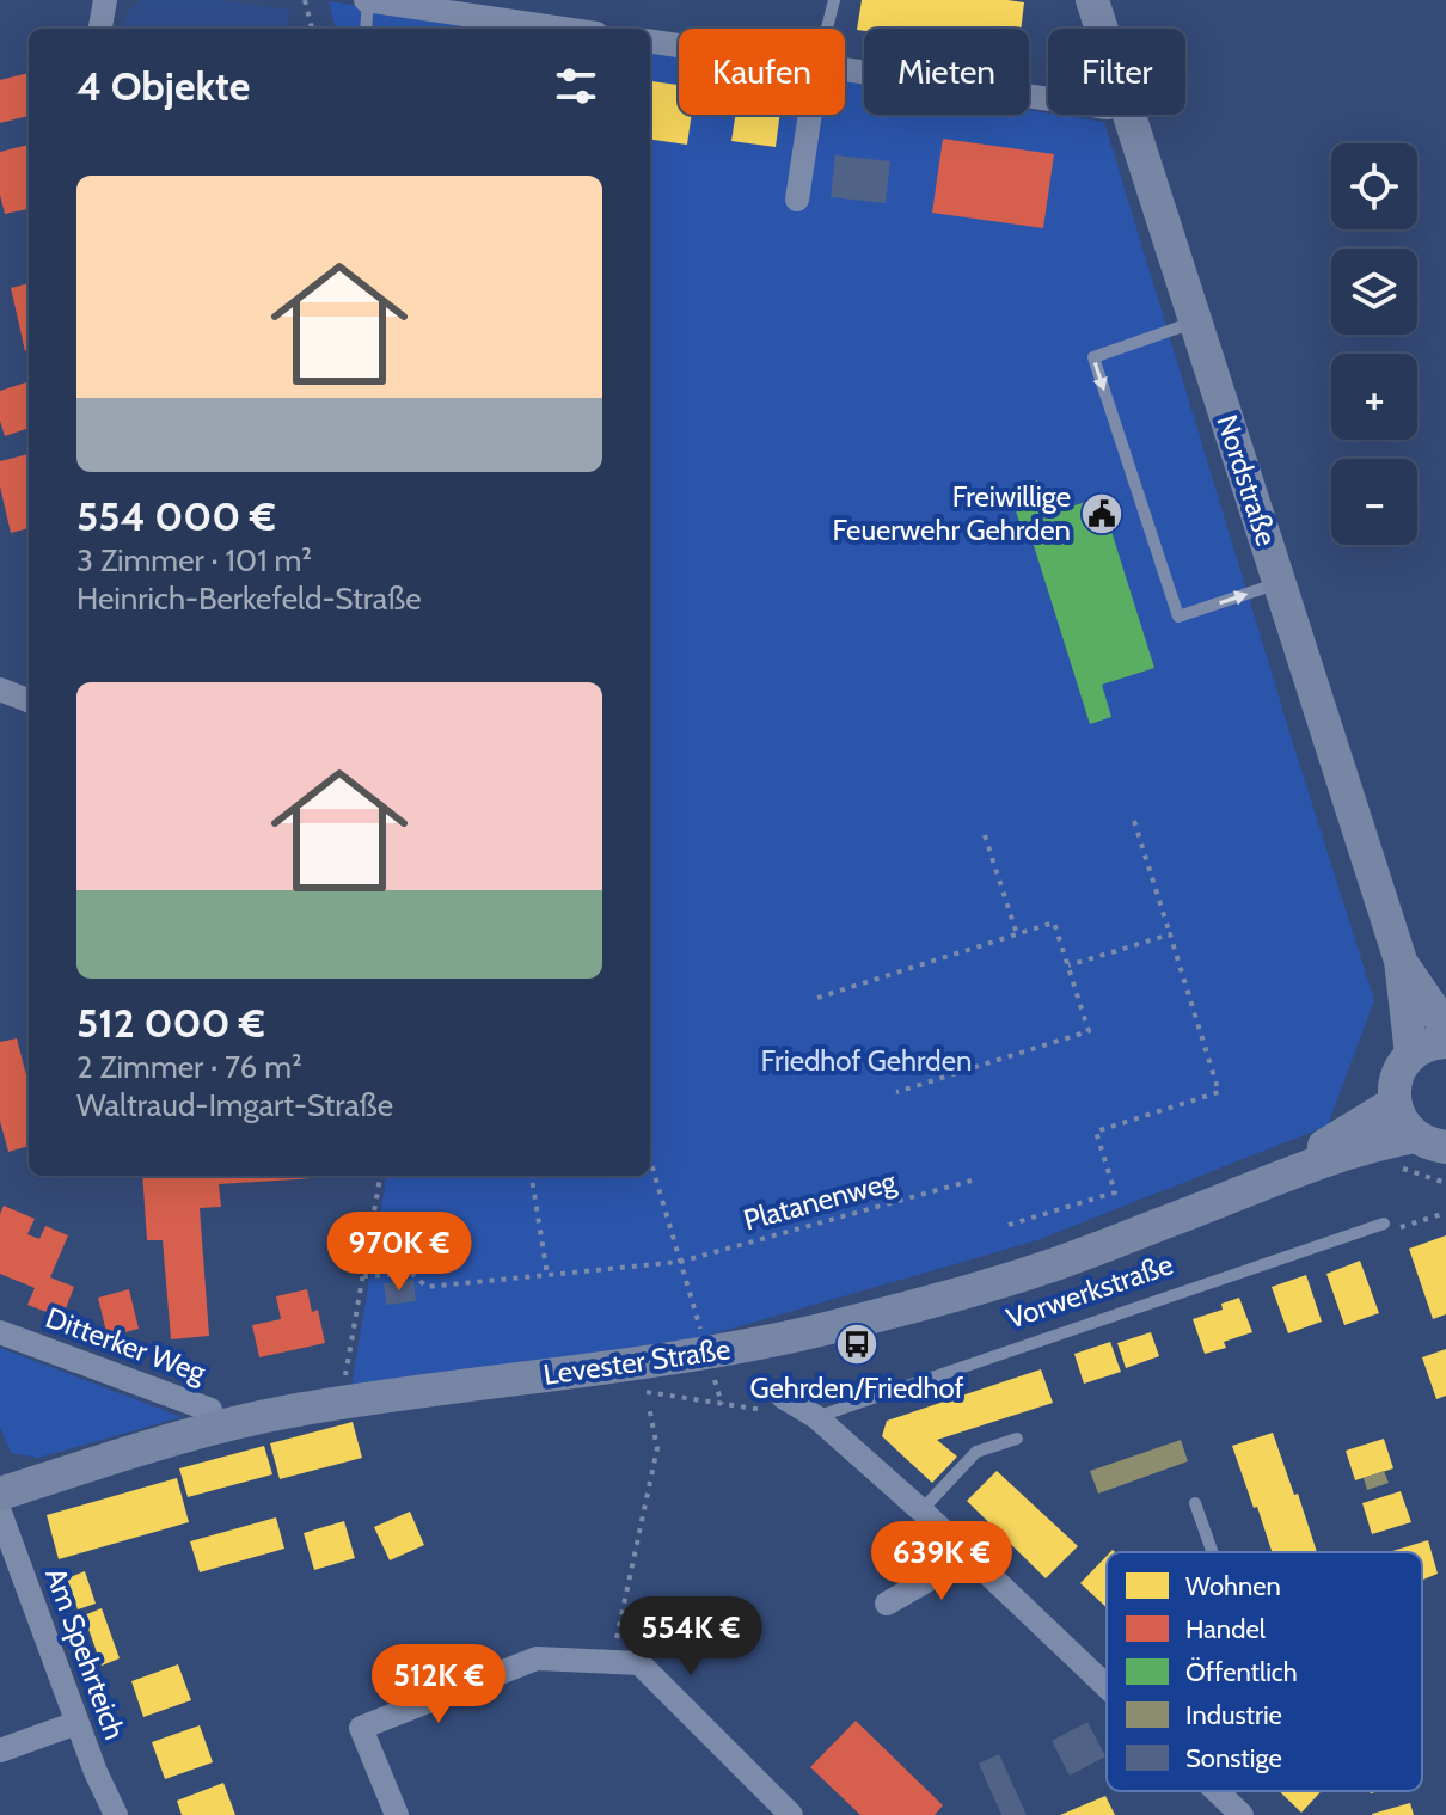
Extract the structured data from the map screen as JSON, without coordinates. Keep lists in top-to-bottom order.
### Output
{
  "streets": {
    "street": [
      "Nordstraße",
      "Ditterker Weg",
      "Levester Straße",
      "Am Spehrteich"
    ],
    "lane": ["Vorwerkstraße"],
    "path": ["Platanenweg"]
  },
  "crossings": [
    ["Ditterker Weg", "Levester Straße"],
    ["Levester Straße", "Am Spehrteich"]
  ],
  "parks": ["Friedhof Gehrden"],
  "places": {
    "public building": ["Freiwillige Feuerwehr Gehrden"],
    "bus stop": ["Gehrden/Friedhof"]
  },
  "legend": [
    "Wohnen",
    "Handel",
    "Öffentlich",
    "Industrie",
    "Sonstige"
  ],
  "page": {
    "chip": ["Kaufen", "Mieten", "Filter"],
    "heading": "4 Objekte",
    "map_buttons": ["+", "−"],
    "list": [
      {
        "name": "554 000 €",
        "note": "3 Zimmer · 101 m² · Heinrich-Berkefeld-Straße"
      },
      {
        "name": "512 000 €",
        "note": "2 Zimmer · 76 m² · Waltraud-Imgart-Straße"
      }
    ],
    "price": [
      "970K €",
      "639K €",
      "554K €",
      "512K €"
    ]
  }
}
